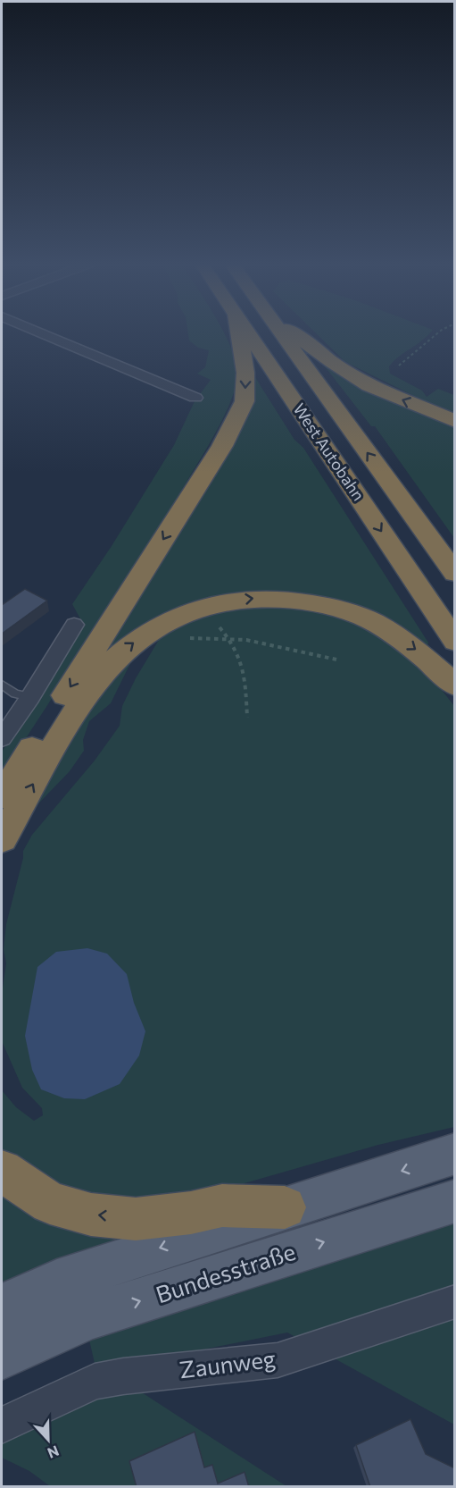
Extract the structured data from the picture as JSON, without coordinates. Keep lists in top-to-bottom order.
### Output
{
  "streets": {
    "highway": ["West Autobahn"],
    "main road": ["Bundesstraße"],
    "street": ["Zaunweg"]
  },
  "north": "bottom"
}
